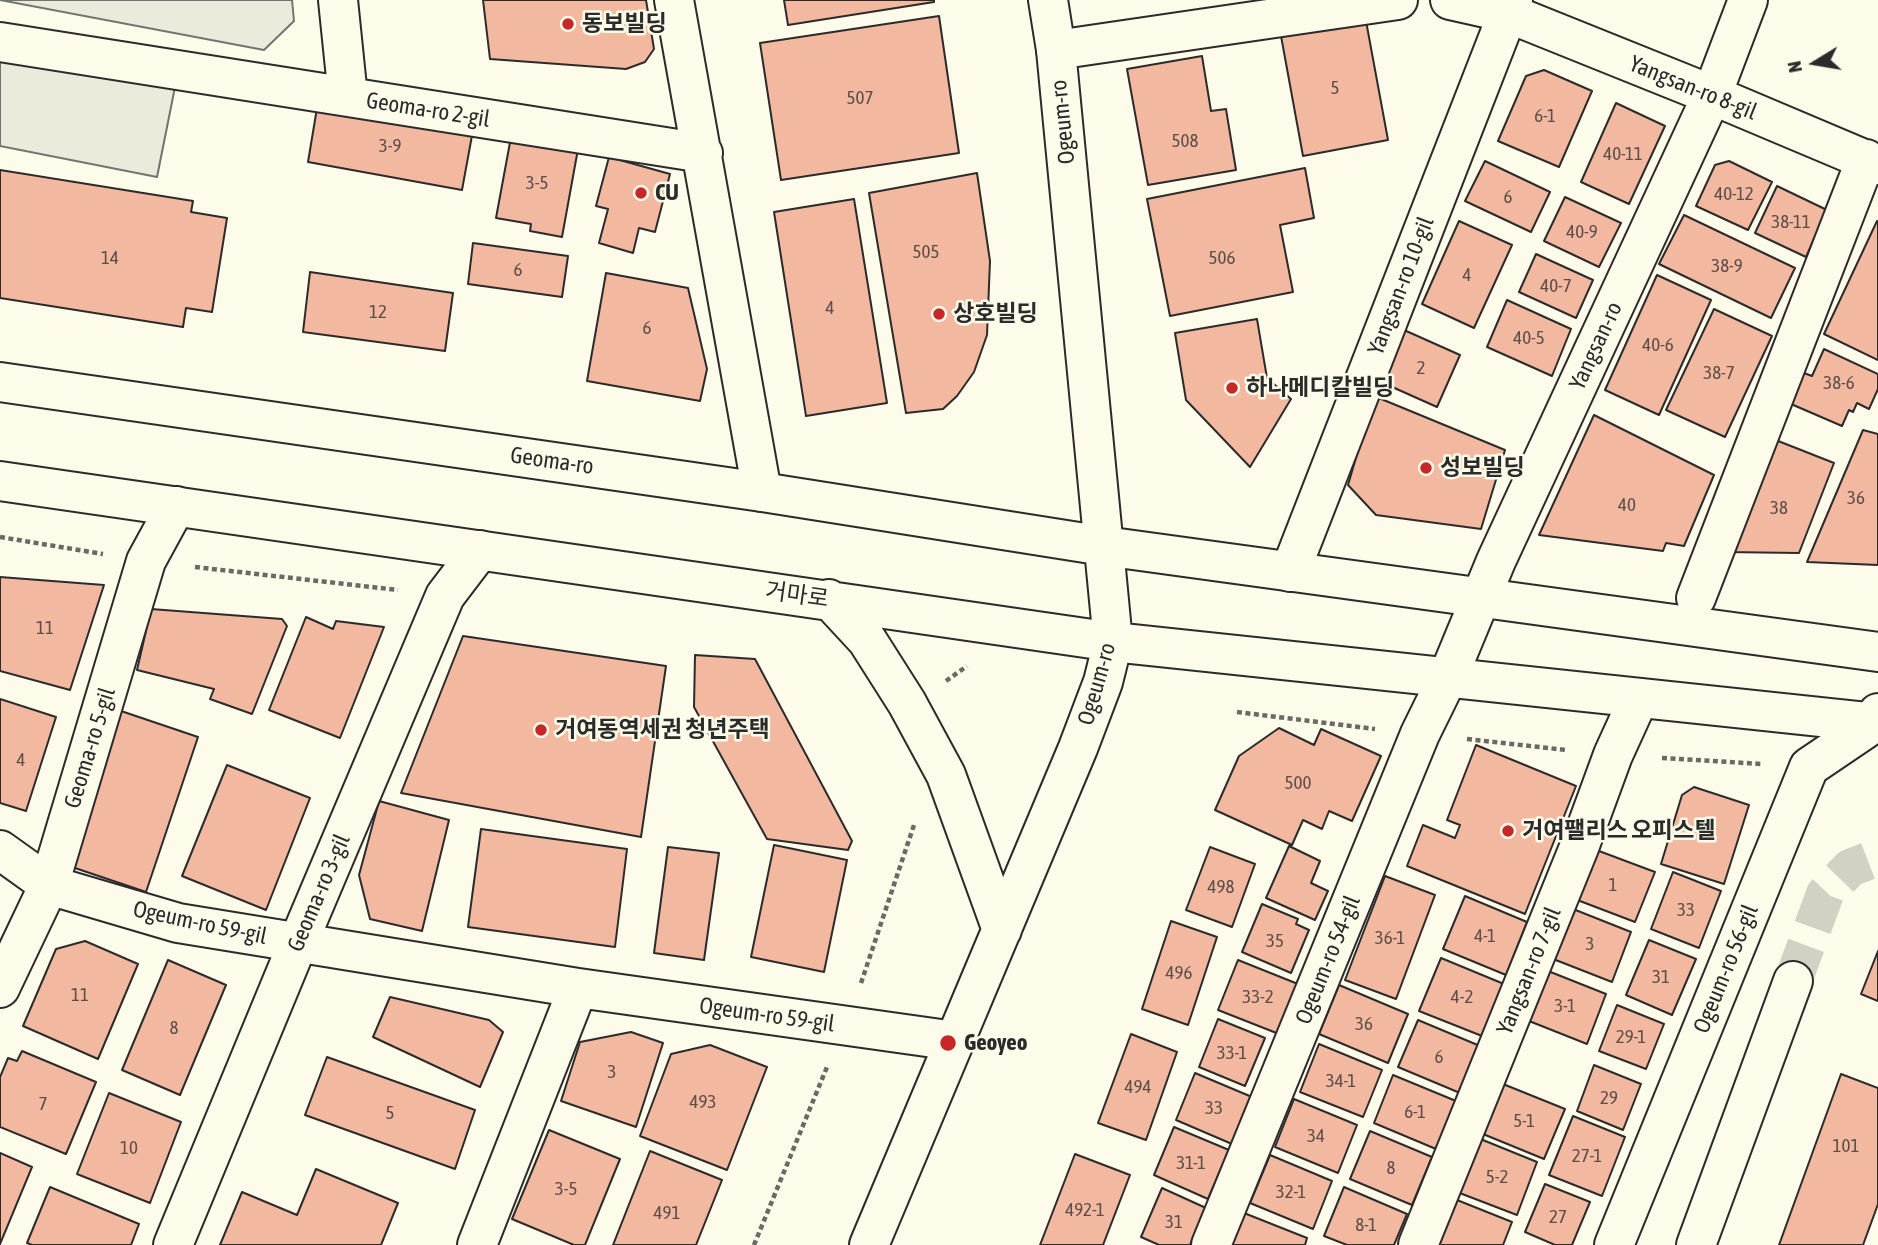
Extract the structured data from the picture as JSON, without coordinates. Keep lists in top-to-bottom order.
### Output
{
  "streets": {
    "street": [
      "Yangsan-ro 8-gil",
      "Geoma-ro 2-gil",
      "Ogeum-ro",
      "Yangsan-ro 10-gil",
      "Yangsan-ro",
      "Geoma-ro",
      "거마로",
      "Geoma-ro 5-gil",
      "Geoma-ro 3-gil",
      "Ogeum-ro 59-gil",
      "Ogeum-ro 54-gil",
      "Ogeum-ro 56-gil",
      "Yangsan-ro 7-gil"
    ]
  },
  "crossings": [
    ["Yangsan-ro 8-gil", "Yangsan-ro 10-gil"],
    ["Yangsan-ro 8-gil", "Yangsan-ro"],
    ["Ogeum-ro", "Geoma-ro"],
    ["Ogeum-ro", "거마로"],
    ["Ogeum-ro", "Ogeum-ro 59-gil"],
    ["Yangsan-ro", "Ogeum-ro 54-gil"],
    ["거마로", "Geoma-ro 3-gil"],
    ["Geoma-ro 5-gil", "Ogeum-ro 59-gil"],
    ["Geoma-ro 3-gil", "Ogeum-ro 59-gil"]
  ],
  "places": [
    "동보빌딩",
    "CU",
    "상호빌딩",
    "하나메디칼빌딩",
    "성보빌딩",
    "거여동역세권 청년주택",
    "거여팰리스 오피스텔",
    "Geoyeo"
  ],
  "house_numbers": [
    "5",
    "507",
    "6-1",
    "508",
    "3-9",
    "40-11",
    "3-5",
    "40-12",
    "6",
    "38-11",
    "40-9",
    "505",
    "14",
    "506",
    "38-9",
    "6",
    "4",
    "40-7",
    "4",
    "12",
    "6",
    "40-5",
    "40-6",
    "2",
    "38-7",
    "38-6",
    "36",
    "40",
    "38",
    "11",
    "4",
    "500",
    "1",
    "498",
    "33",
    "4-1",
    "36-1",
    "35",
    "3",
    "496",
    "31",
    "11",
    "33-2",
    "4-2",
    "3-1",
    "36",
    "8",
    "29-1",
    "33-1",
    "6",
    "3",
    "34-1",
    "494",
    "29",
    "493",
    "7",
    "33",
    "6-1",
    "5",
    "5-1",
    "34",
    "101",
    "10",
    "27-1",
    "31-1",
    "8",
    "5-2",
    "3-5",
    "32-1",
    "492-1",
    "491",
    "27",
    "31",
    "8-1"
  ],
  "north": "left"
}
